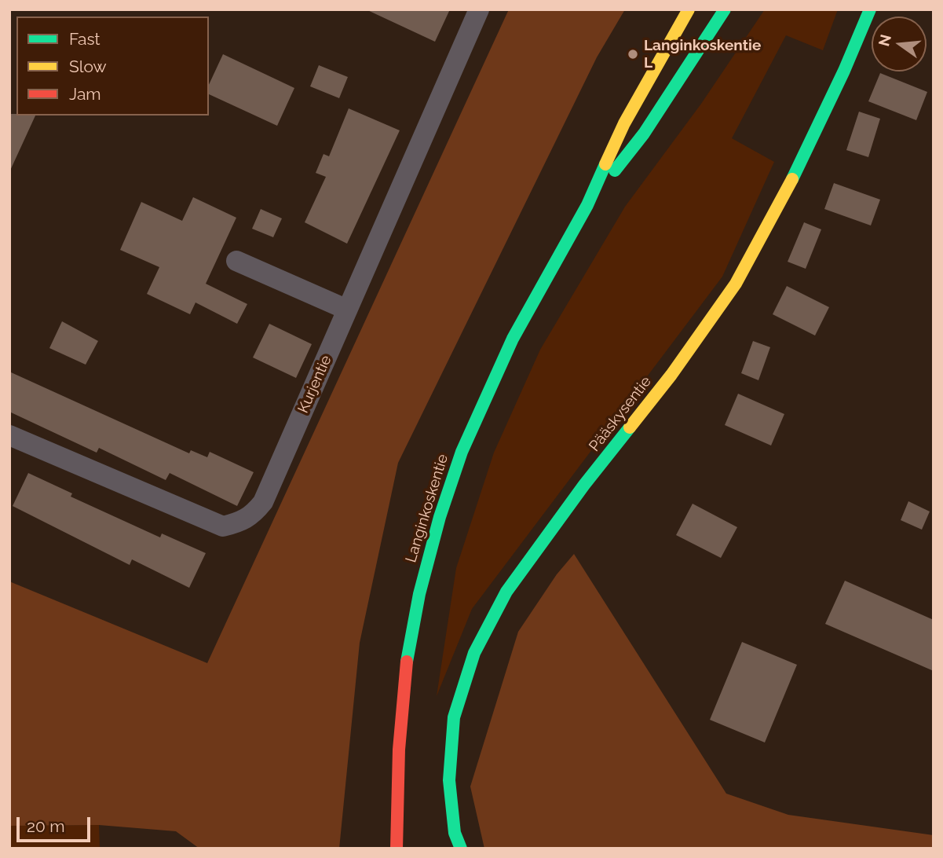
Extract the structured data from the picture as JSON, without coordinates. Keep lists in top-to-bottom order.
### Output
{
  "streets": {
    "street": ["Kurjentie", "Pääskysentie", "Langinkoskentie"]
  },
  "places": ["Langinkoskentie L"],
  "legend": ["Fast", "Slow", "Jam"],
  "scale_bar": "20 m",
  "north": "left"
}
